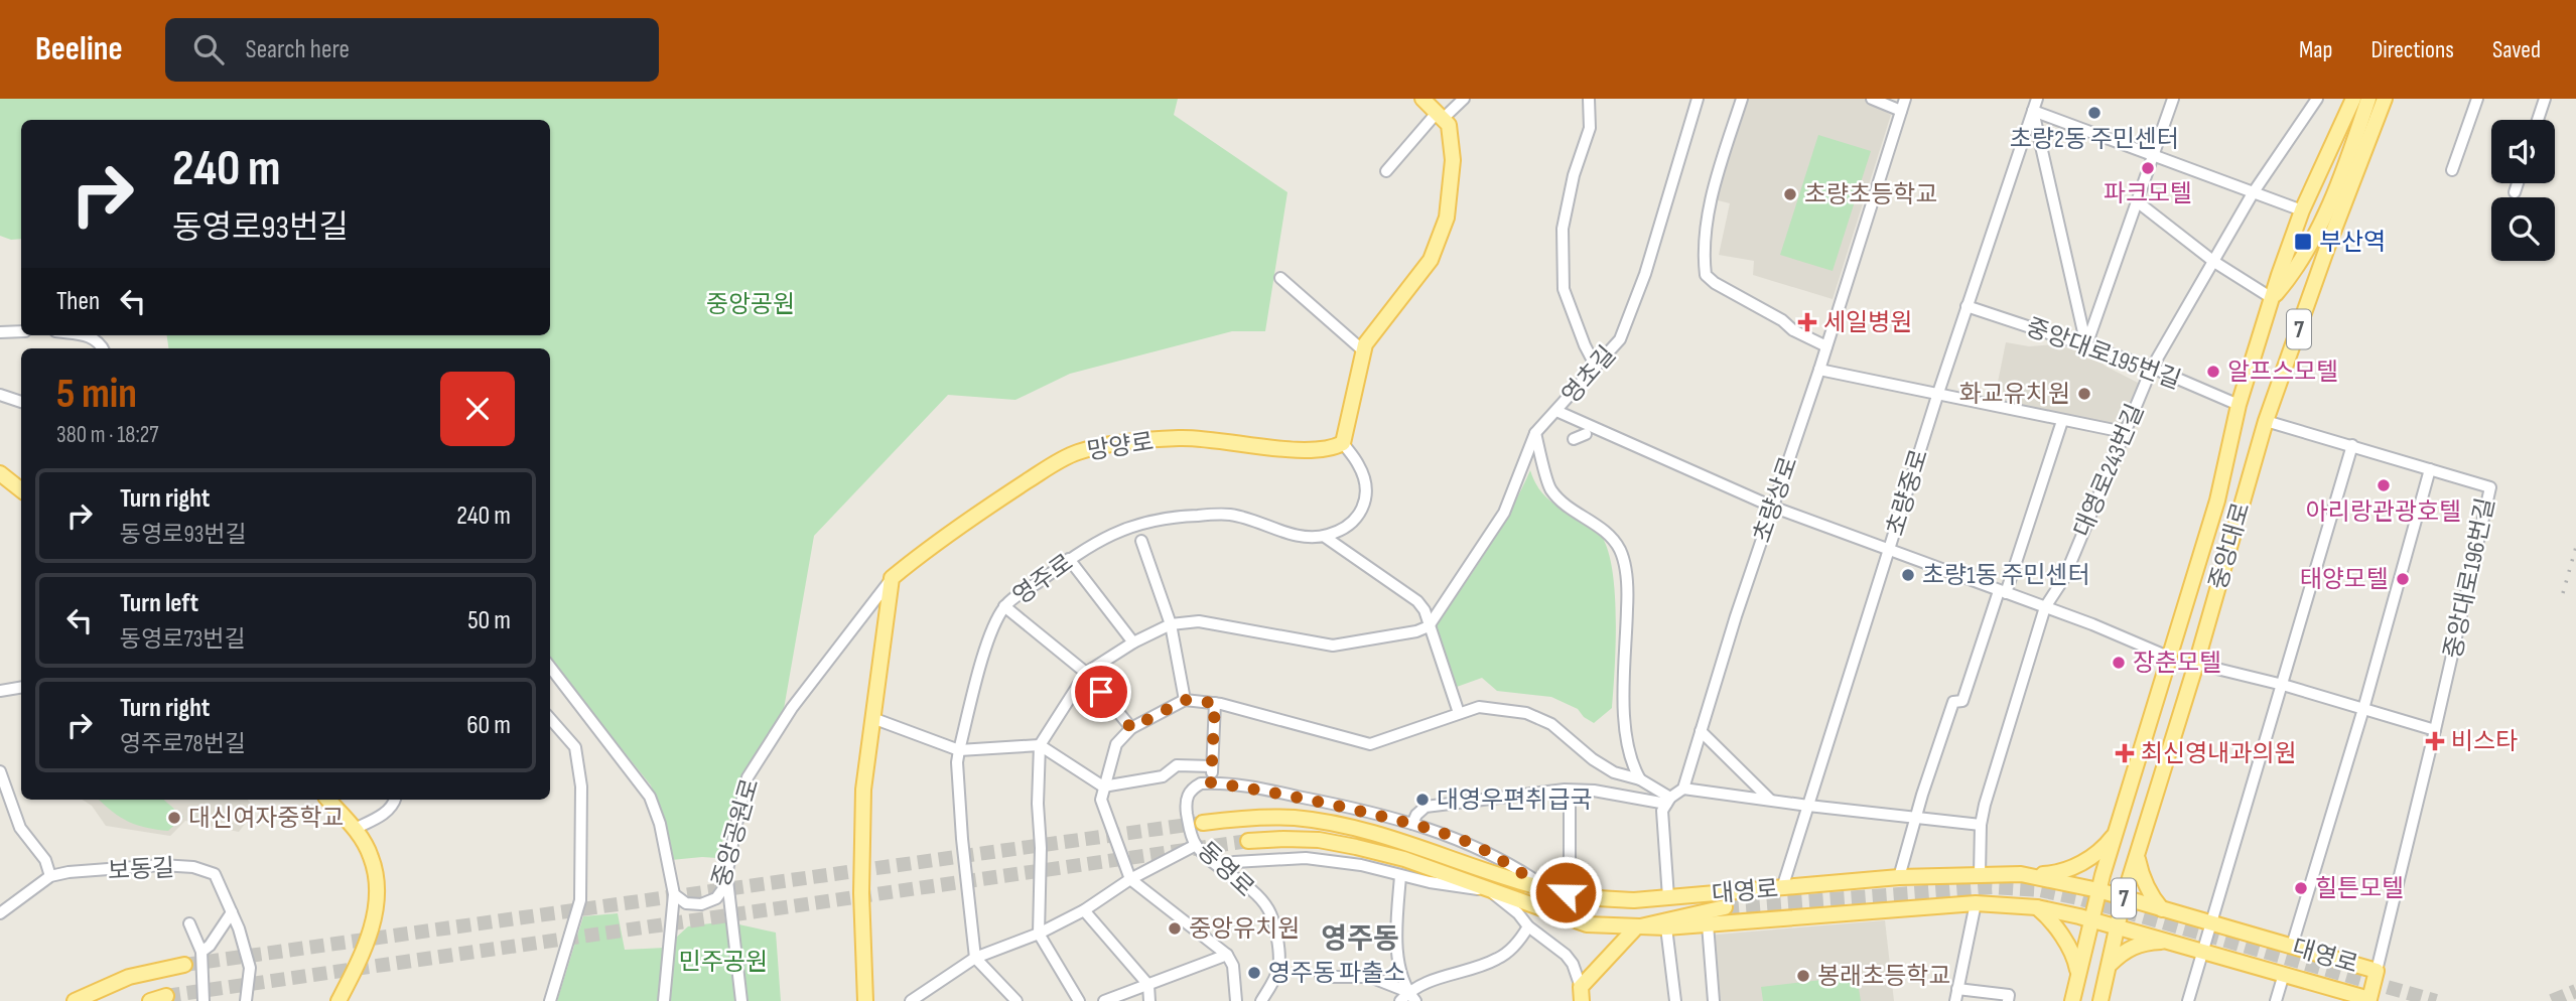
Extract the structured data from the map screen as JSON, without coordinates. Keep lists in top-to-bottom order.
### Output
{
  "streets": {
    "main road": [
      "7",
      "망양로",
      "중앙대로",
      "대영로"
    ],
    "street": [
      "중앙대로195번길",
      "영초길",
      "대영로243번길",
      "초량중로",
      "초량상로",
      "중앙대로196번길",
      "영주로",
      "중앙공원로",
      "보동길",
      "동영로"
    ]
  },
  "crossings": [
    ["중앙대로195번길", "대영로243번길"],
    ["중앙대로195번길", "초량중로"],
    ["중앙대로195번길", "중앙대로"],
    ["망양로", "중앙공원로"],
    ["대영로243번길", "대영로"],
    ["초량중로", "대영로"],
    ["중앙대로", "중앙대로196번길"],
    ["중앙대로", "대영로"],
    ["중앙대로196번길", "대영로"]
  ],
  "districts": ["영주동"],
  "parks": ["중앙공원", "민주공원"],
  "places": {
    "other": [
      "초량2동 주민센터",
      "파크모텔",
      "초량초등학교",
      "알프스모텔",
      "화교유치원",
      "아리랑관광호텔",
      "초량1동 주민센터",
      "태양모텔",
      "장춘모텔",
      "대영우편취급국",
      "대신여자중학교",
      "힐튼모텔",
      "중앙유치원",
      "영주동 파출소",
      "봉래초등학교"
    ],
    "transit": ["부산역"],
    "health": ["세일병원", "비스타", "최신영내과의원"]
  },
  "page": {
    "header": "Beeline",
    "search": "Search here",
    "nav": ["Map", "Directions", "Saved"],
    "turn": ["240 m", "동영로93번길"],
    "then": "Then",
    "heading": ["5 min", "380 m · 18:27"],
    "list": [
      {
        "name": "Turn right",
        "note": "동영로93번길",
        "value": "240 m"
      },
      {
        "name": "Turn left",
        "note": "동영로73번길",
        "value": "50 m"
      },
      {
        "name": "Turn right",
        "note": "영주로78번길",
        "value": "60 m"
      }
    ]
  }
}
